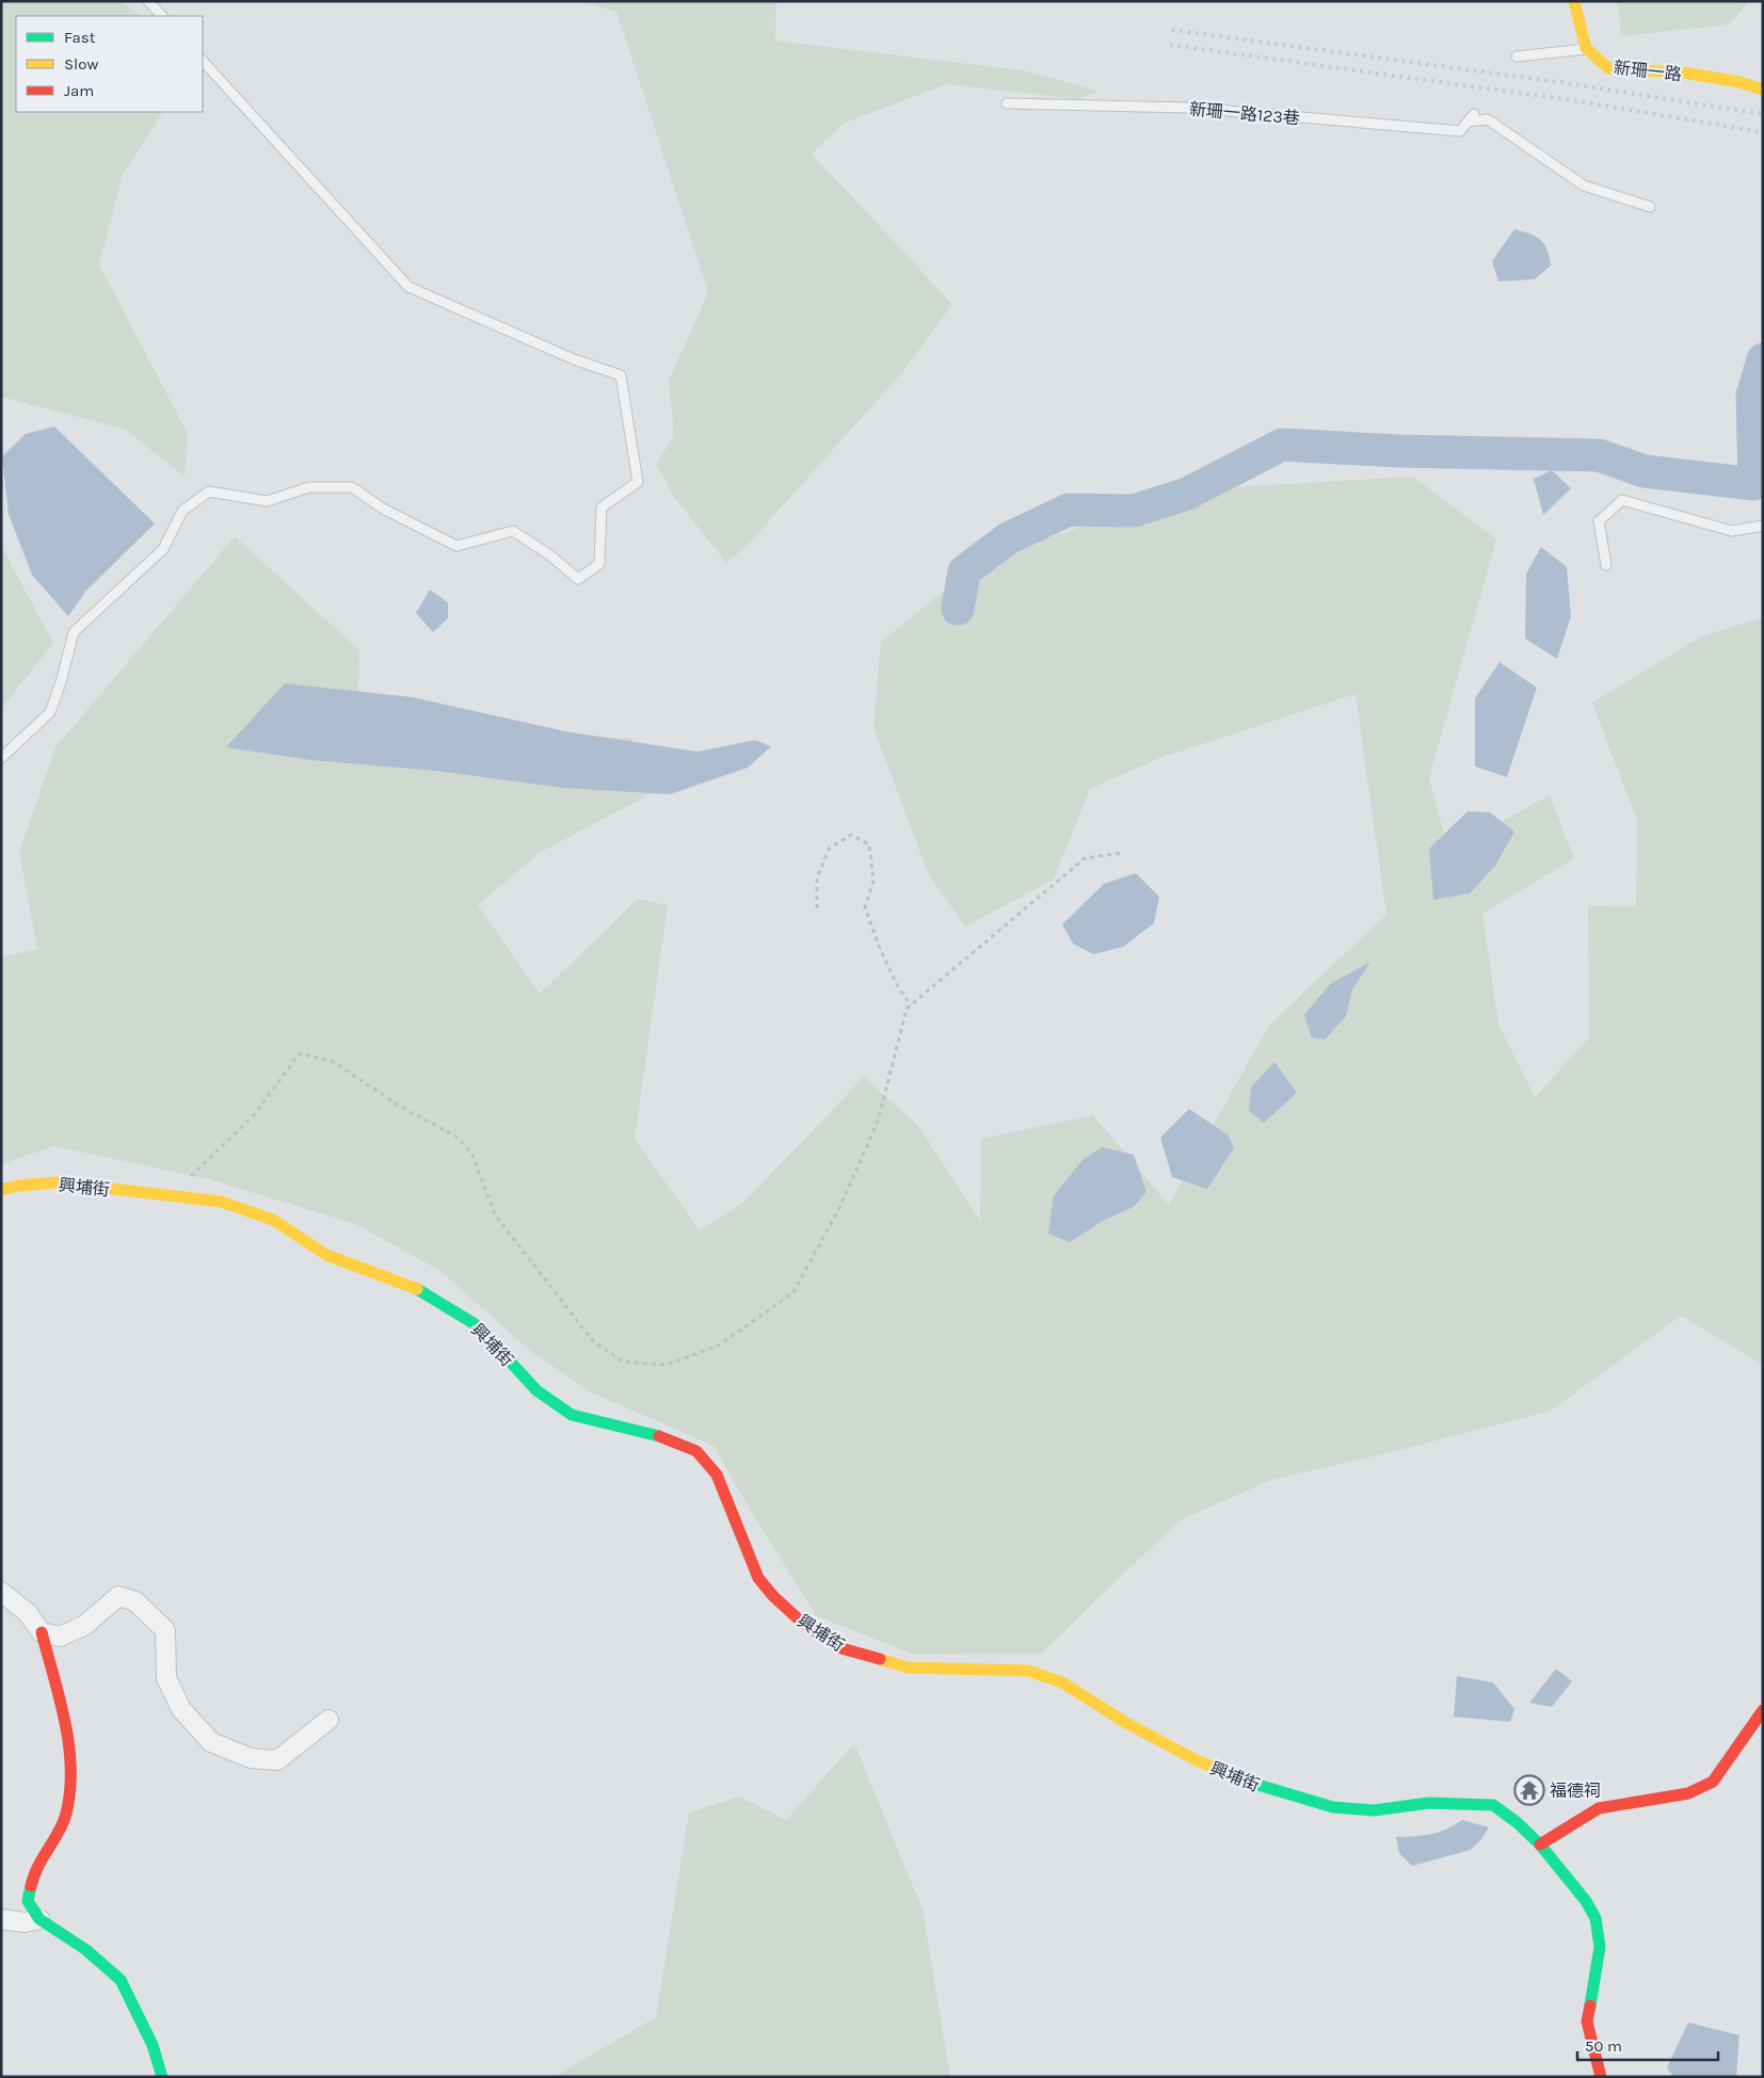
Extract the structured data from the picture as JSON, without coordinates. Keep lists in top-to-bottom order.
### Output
{
  "streets": {
    "street": ["新珊一路", "興埔街"],
    "lane": ["新珊一路123巷"]
  },
  "places": {
    "temple": ["福德祠"]
  },
  "legend": ["Fast", "Slow", "Jam"],
  "scale_bar": "50 m"
}
